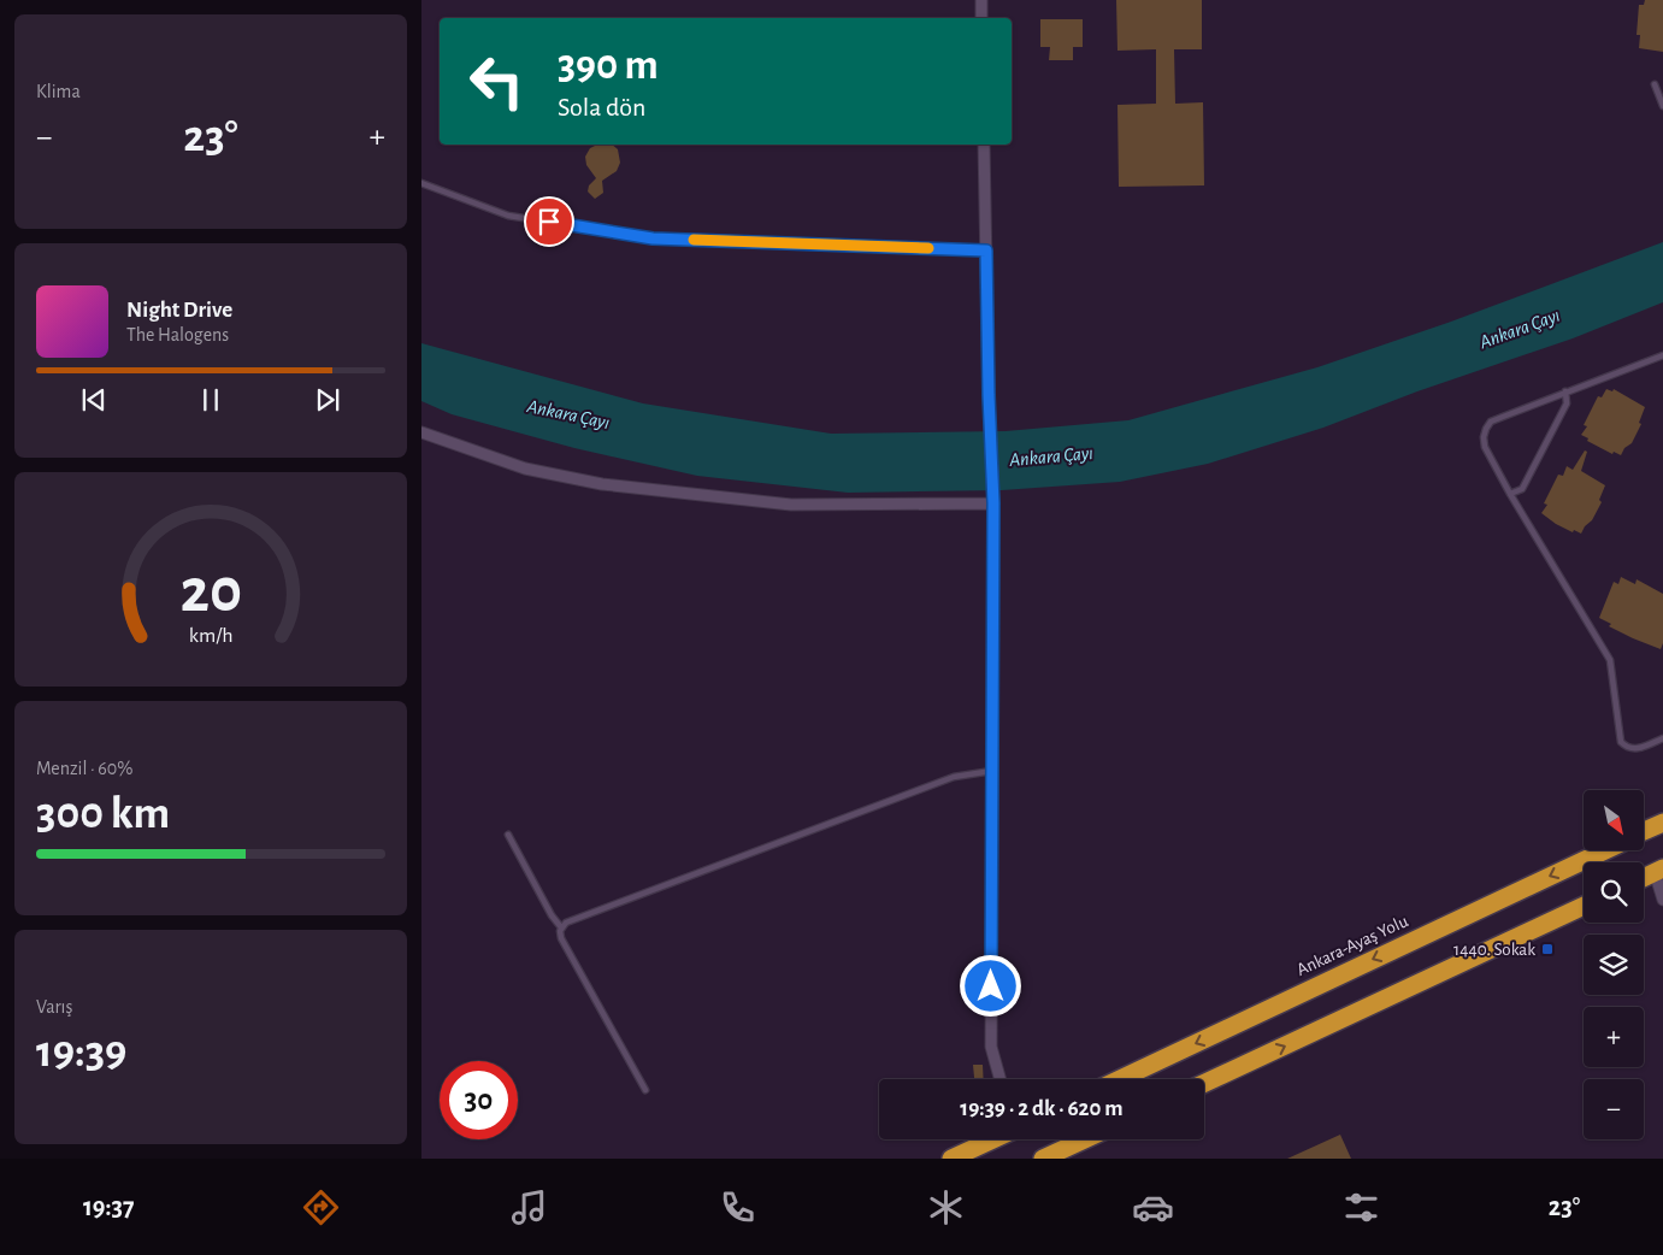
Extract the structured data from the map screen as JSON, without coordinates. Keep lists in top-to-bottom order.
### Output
{
  "streets": {
    "highway": ["Ankara-Ayaş Yolu"]
  },
  "water": ["Ankara Çayı"],
  "places": {
    "transit": ["1440. Sokak"]
  },
  "north": "bottom right",
  "page": {
    "tile": [
      "Klima",
      ["Menzil · 60%", "300 km"],
      ["Varış", "19:39"]
    ],
    "turn": ["390 m", "Sola dön"],
    "heat": ["−", "23°", "+"],
    "song": ["Night Drive", "The Halogens"],
    "map_buttons": ["+", "−"],
    "limit": "30",
    "trip": "19:39 · 2 dk · 620 m",
    "tabs": ["19:37", "23°"],
    "gauge": ["20", "km/h"]
  }
}
